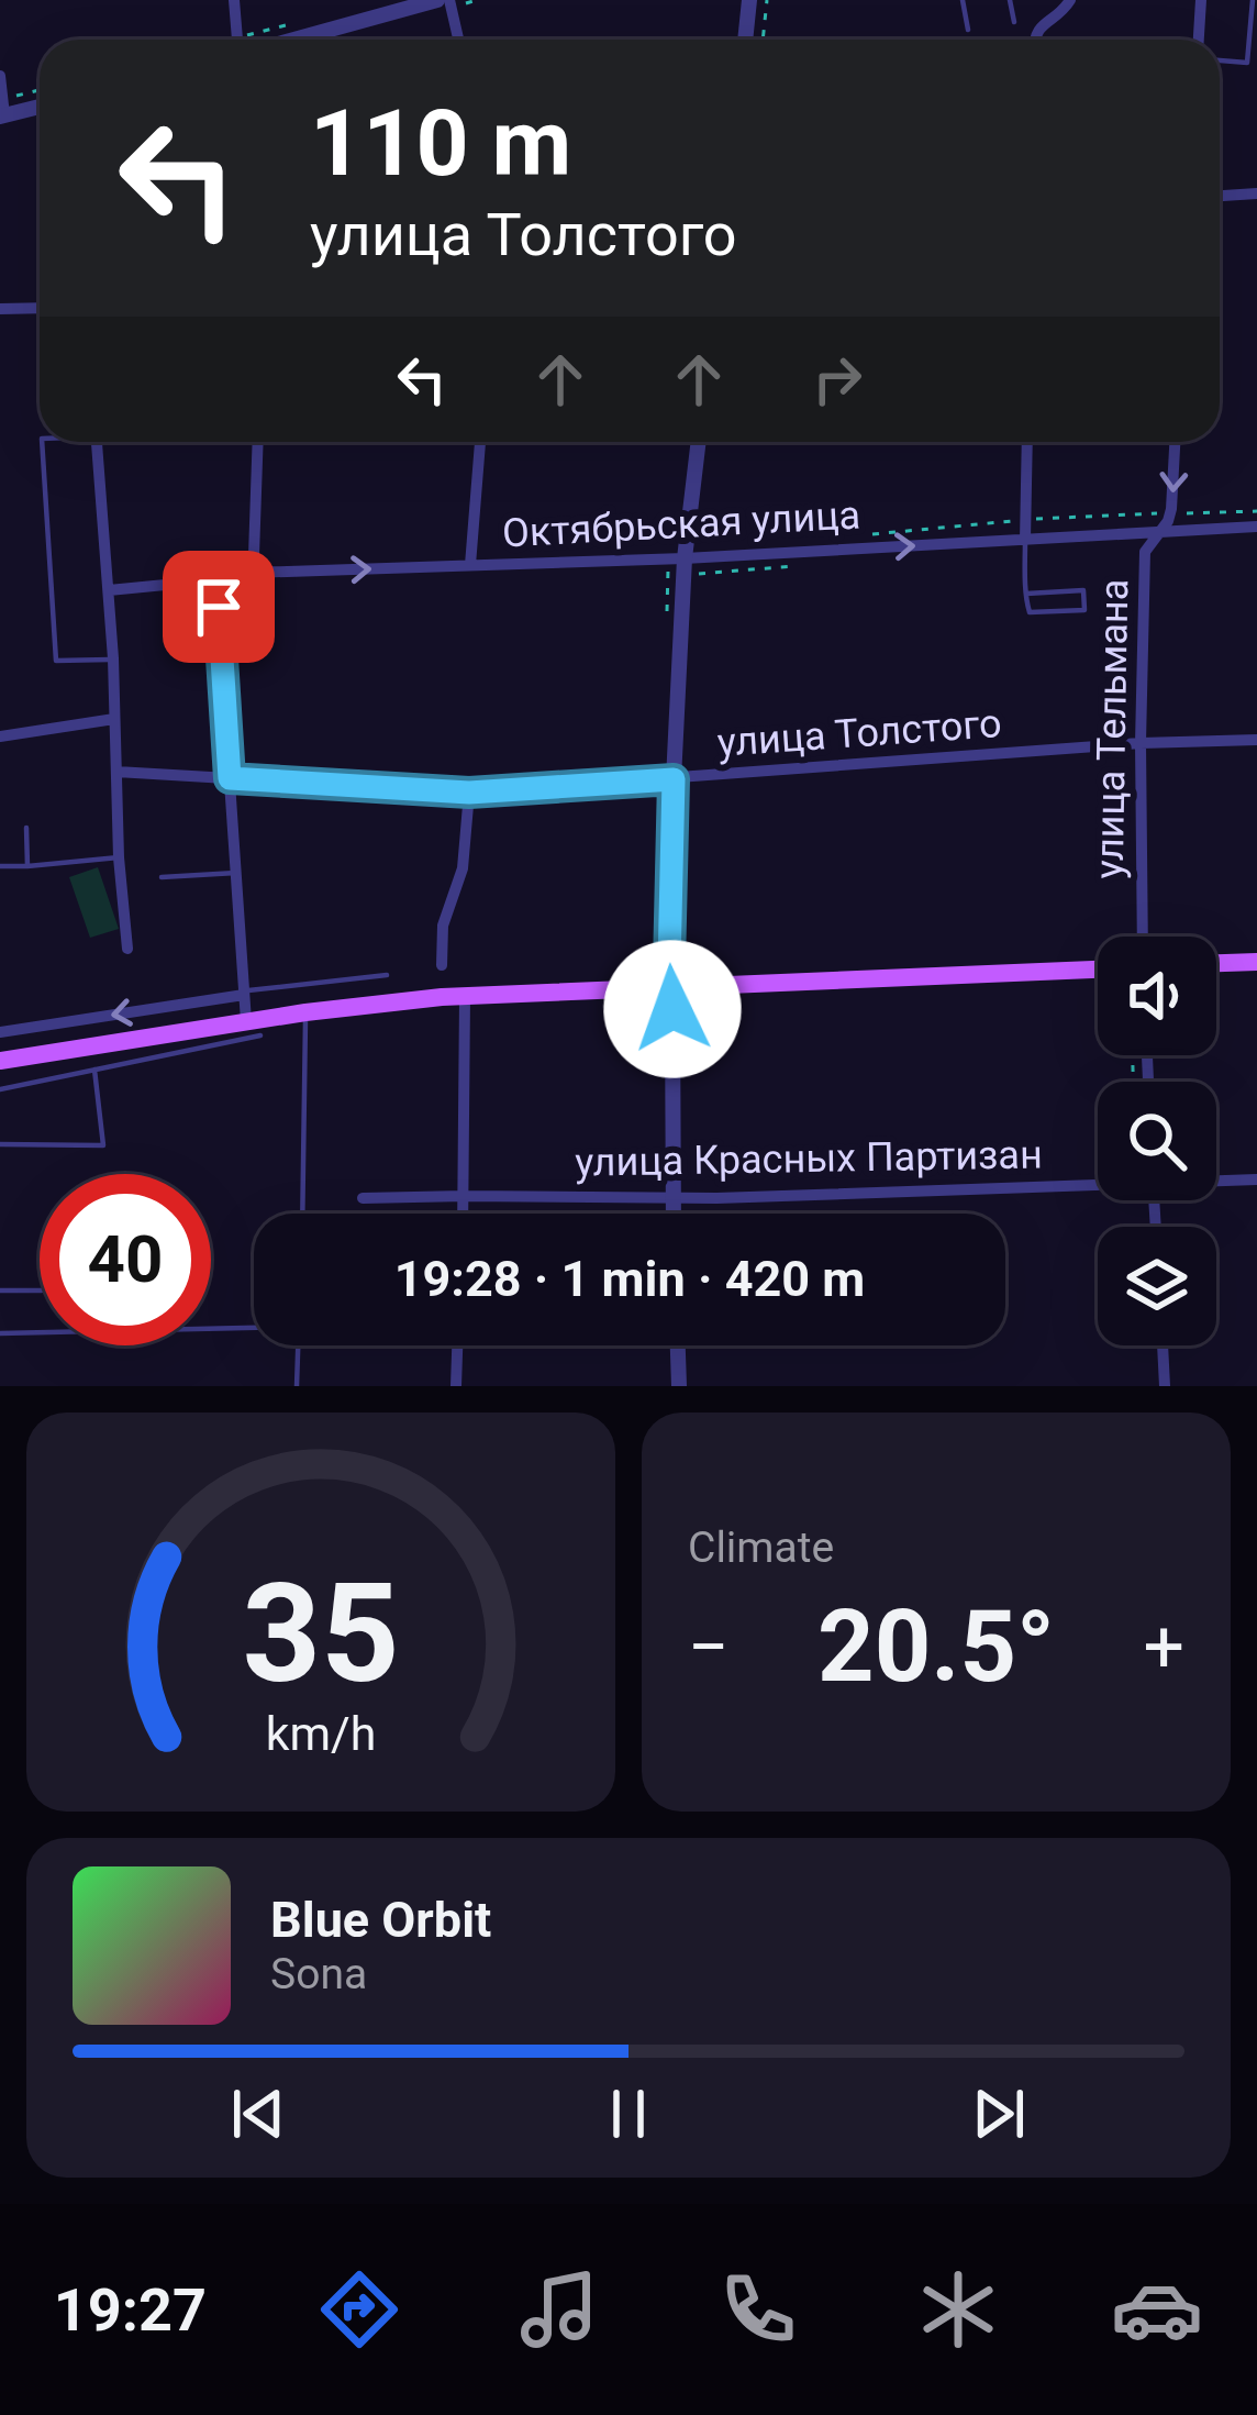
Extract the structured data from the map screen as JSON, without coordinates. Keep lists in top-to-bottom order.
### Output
{
  "streets": {
    "street": [
      "Октябрьская улица",
      "улица Тельмана",
      "улица Толстого",
      "улица Красных Партизан"
    ]
  },
  "crossings": [
    ["Октябрьская улица", "улица Тельмана"],
    ["улица Тельмана", "улица Толстого"]
  ],
  "one_way": ["Октябрьская улица"],
  "page": {
    "turn": ["110 m", "улица Толстого"],
    "limit": "40",
    "trip": "19:28 · 1 min · 420 m",
    "tile": "Climate",
    "heat": ["−", "20.5°", "+"],
    "song": ["Blue Orbit", "Sona"],
    "tabs": "19:27",
    "gauge": ["35", "km/h"]
  }
}
